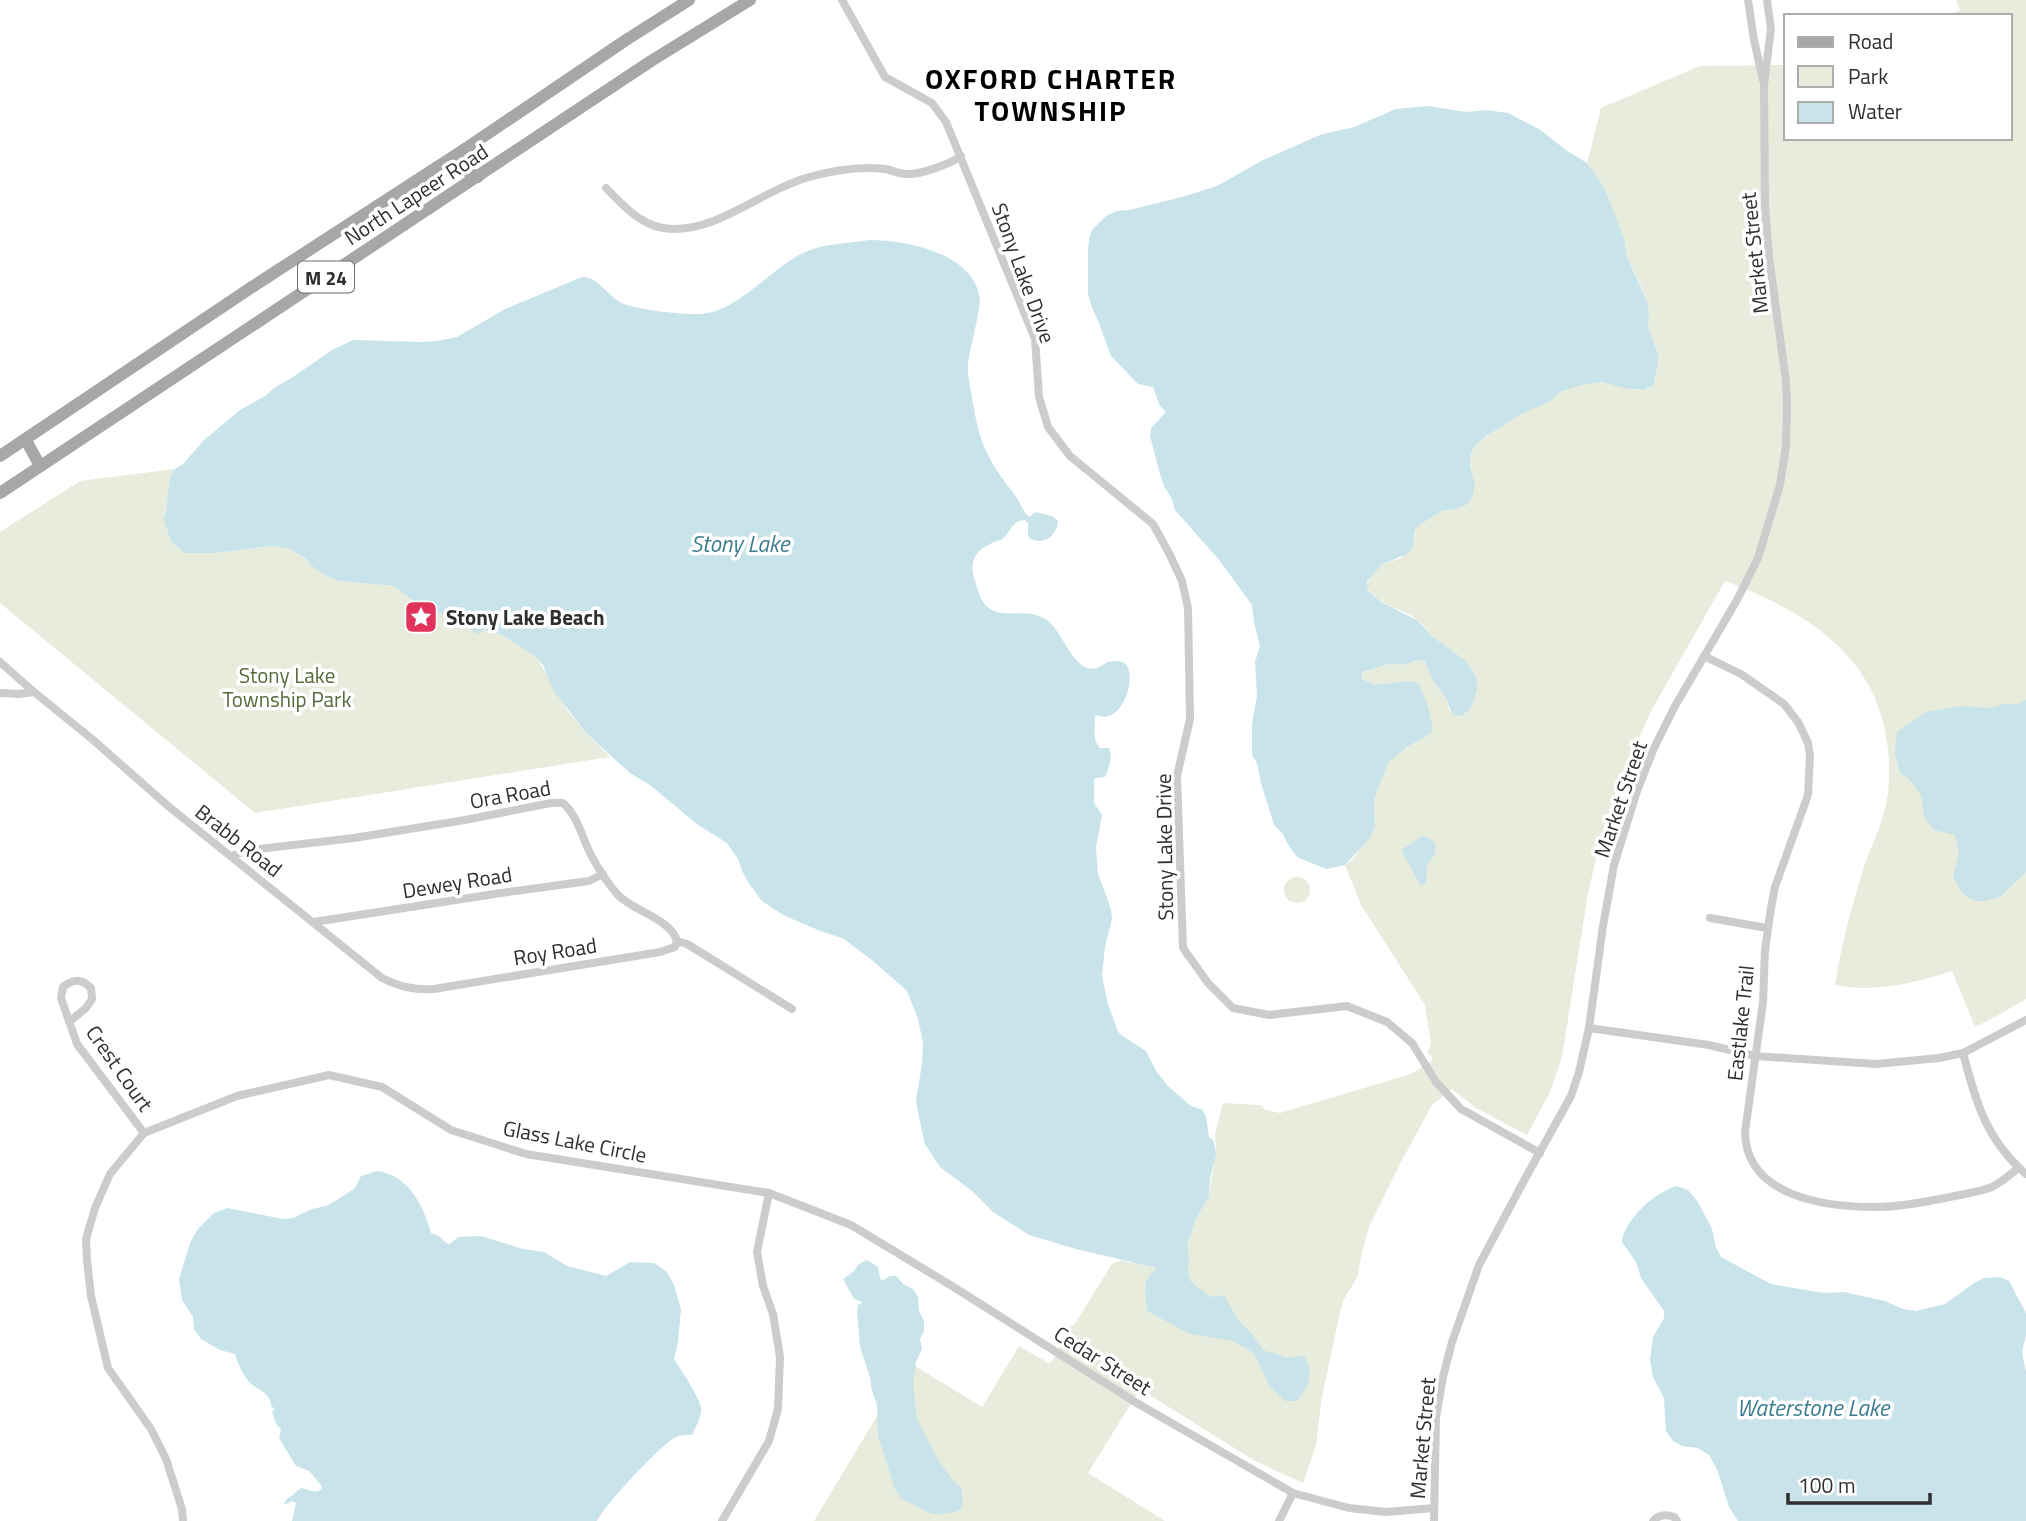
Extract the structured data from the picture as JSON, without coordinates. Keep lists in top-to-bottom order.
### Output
{
  "streets": {
    "main road": ["North Lapeer Road", "M 24"],
    "street": [
      "Market Street",
      "Stony Lake Drive",
      "Ora Road",
      "Brabb Road",
      "Dewey Road",
      "Roy Road",
      "Eastlake Trail",
      "Crest Court",
      "Glass Lake Circle",
      "Cedar Street"
    ]
  },
  "crossings": [
    ["Market Street", "Stony Lake Drive"],
    ["Market Street", "Eastlake Trail"],
    ["Market Street", "Cedar Street"],
    ["Ora Road", "Brabb Road"],
    ["Ora Road", "Dewey Road"],
    ["Ora Road", "Roy Road"],
    ["Brabb Road", "Dewey Road"],
    ["Brabb Road", "Roy Road"],
    ["Crest Court", "Glass Lake Circle"],
    ["Glass Lake Circle", "Cedar Street"]
  ],
  "districts": ["OXFORD CHARTER TOWNSHIP"],
  "water": ["Stony Lake", "Waterstone Lake"],
  "parks": ["Stony Lake Township Park"],
  "places": {
    "place": ["Stony Lake Beach"]
  },
  "legend": ["Road", "Park", "Water"],
  "scale_bar": "100 m"
}
